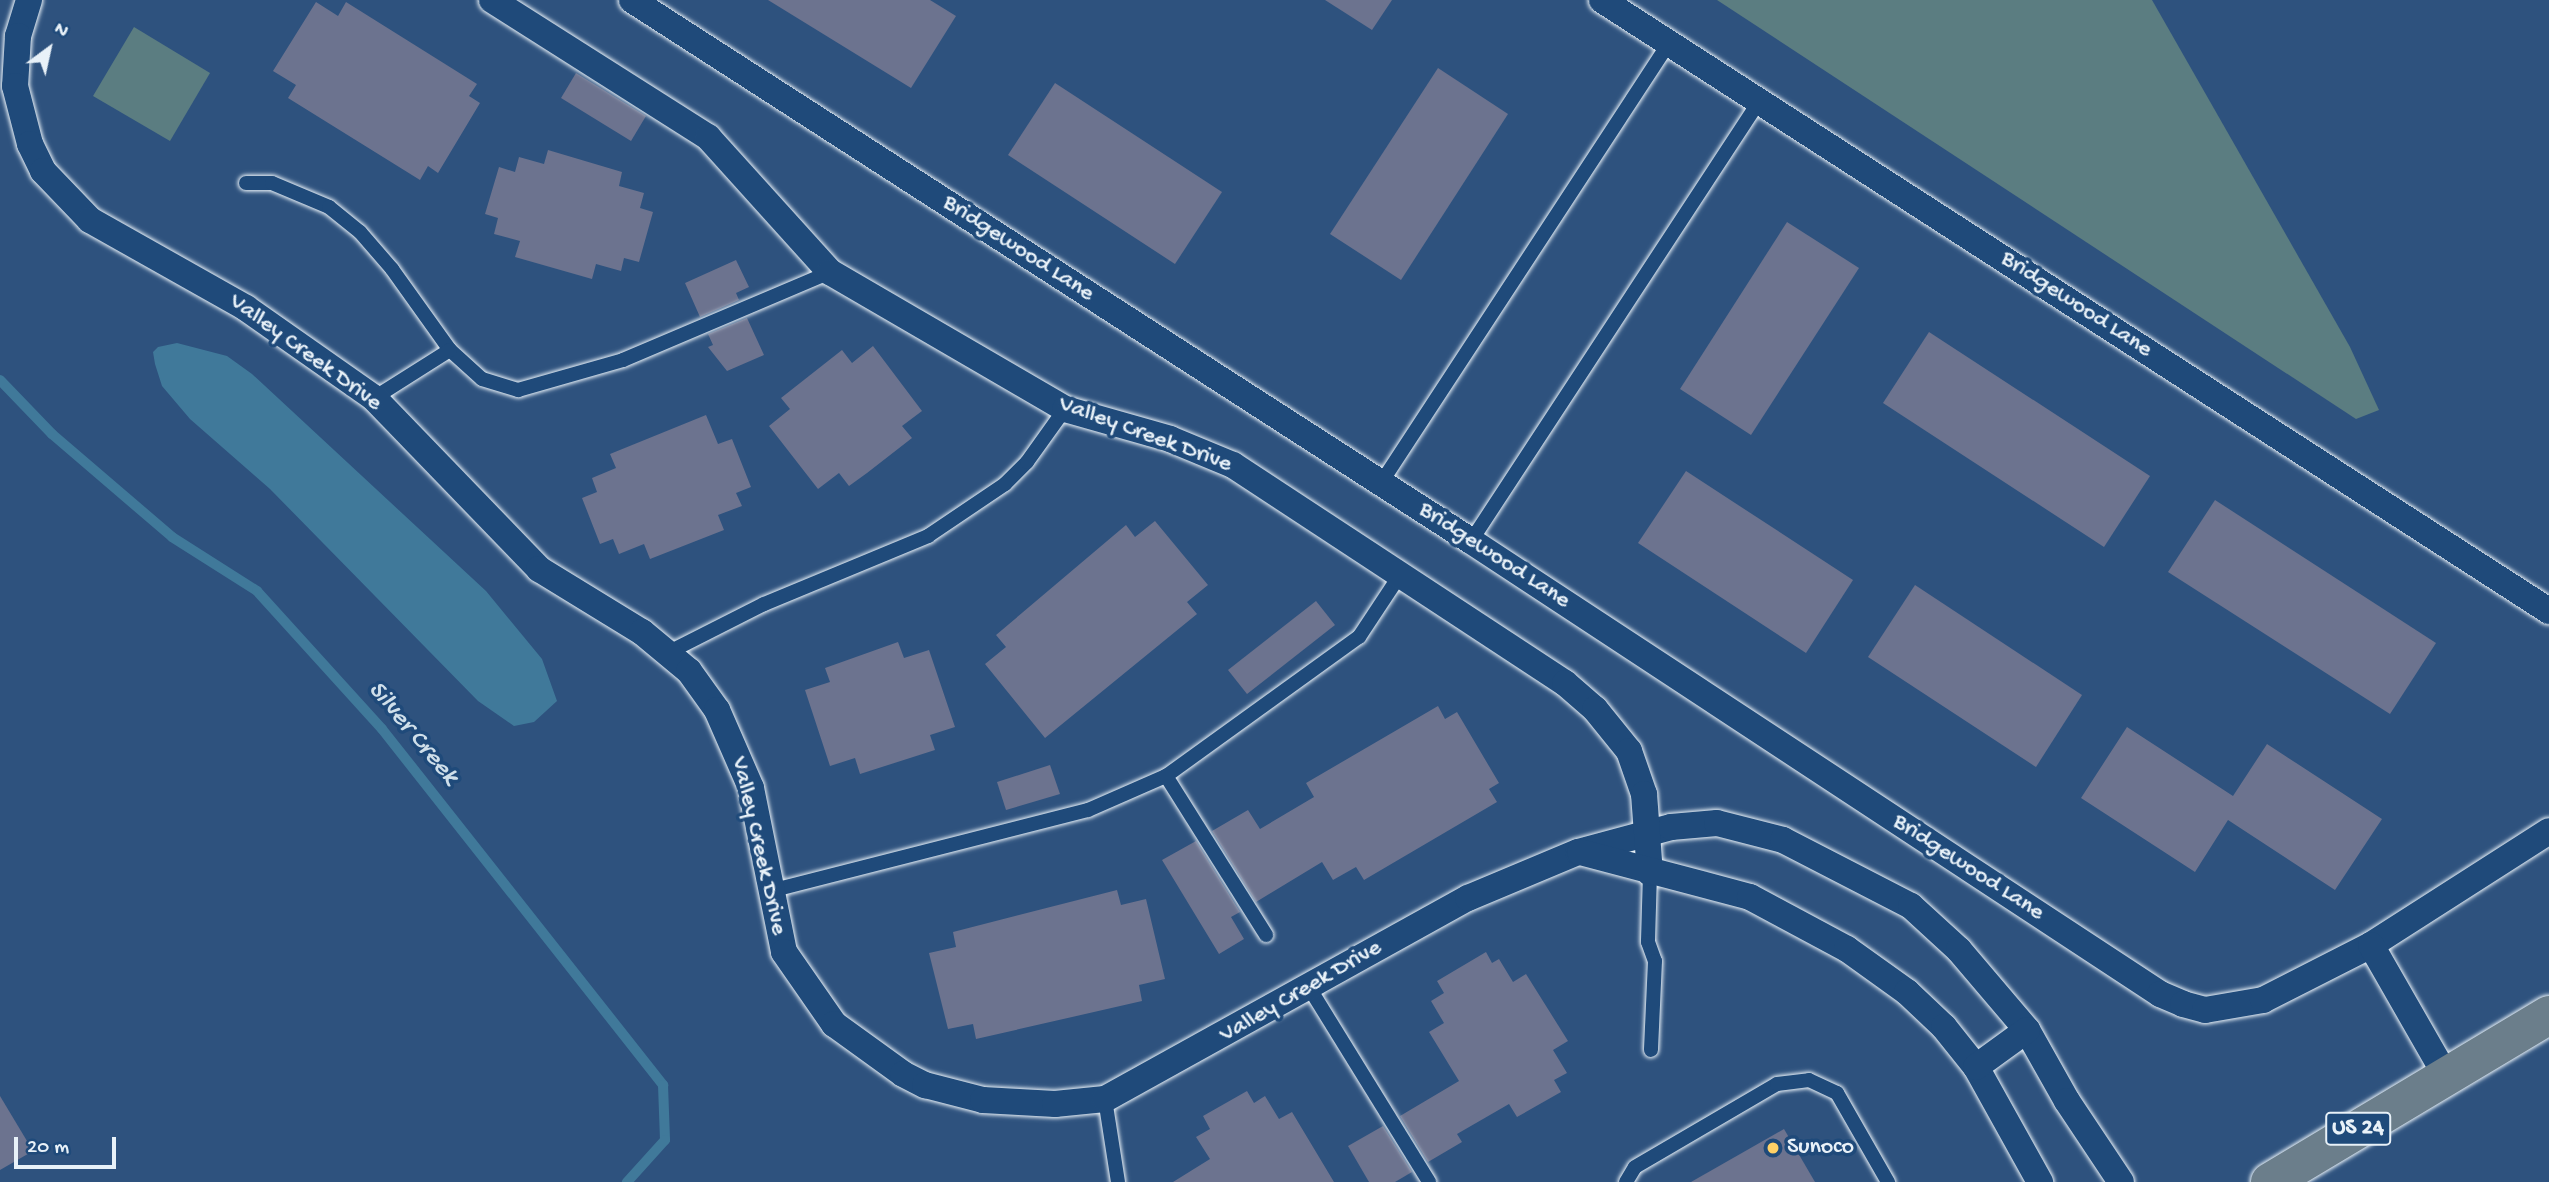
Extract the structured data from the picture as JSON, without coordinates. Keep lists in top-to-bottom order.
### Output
{
  "streets": {
    "main road": ["US 24"],
    "street": ["Bridgewood Lane", "Valley Creek Drive"]
  },
  "water": ["Silver Creek"],
  "places": ["Sunoco"],
  "scale_bar": "20 m",
  "north": "top right"
}
